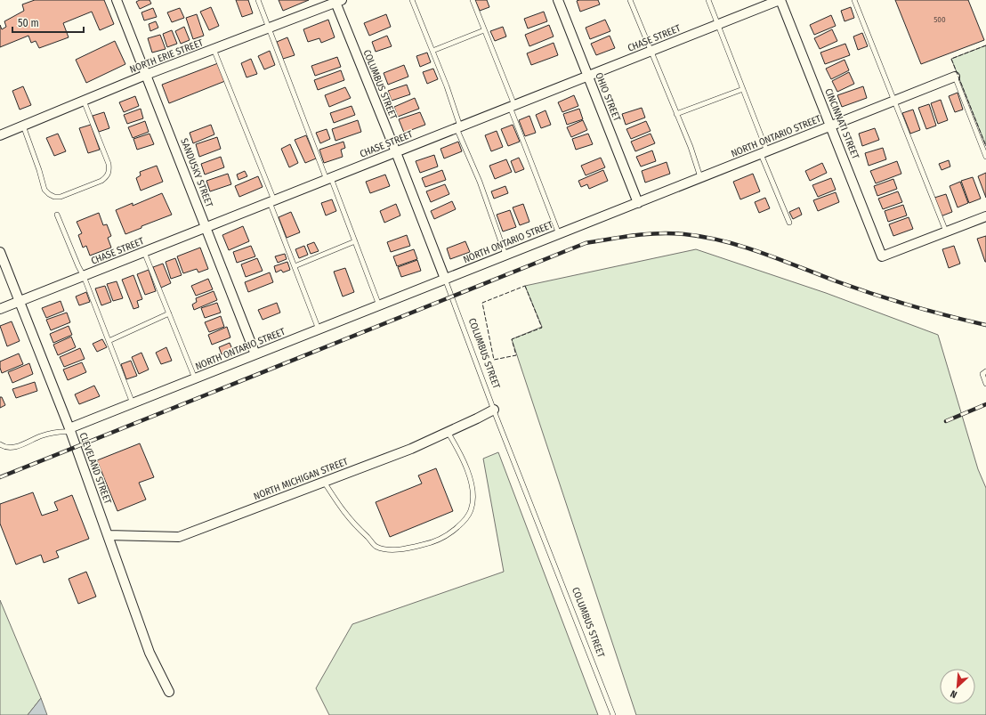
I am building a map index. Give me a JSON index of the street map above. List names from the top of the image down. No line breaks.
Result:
{"streets":{"street":["CHASE STREET","NORTH ERIE STREET","COLUMBUS STREET","OHIO STREET","CINCINNATI STREET","NORTH ONTARIO STREET","SANDUSKY STREET","CLEVELAND STREET","NORTH MICHIGAN STREET"]},"crossings":[["CHASE STREET","COLUMBUS STREET"],["CHASE STREET","OHIO STREET"],["CHASE STREET","CINCINNATI STREET"],["CHASE STREET","SANDUSKY STREET"],["CHASE STREET","CLEVELAND STREET"],["NORTH ERIE STREET","COLUMBUS STREET"],["NORTH ERIE STREET","SANDUSKY STREET"],["COLUMBUS STREET","NORTH ONTARIO STREET"],["COLUMBUS STREET","NORTH MICHIGAN STREET"],["OHIO STREET","NORTH ONTARIO STREET"],["CINCINNATI STREET","NORTH ONTARIO STREET"],["NORTH ONTARIO STREET","SANDUSKY STREET"],["NORTH ONTARIO STREET","CLEVELAND STREET"],["CLEVELAND STREET","NORTH MICHIGAN STREET"]],"house_numbers":["500"],"scale_bar":"50 m","north":"bottom left"}
